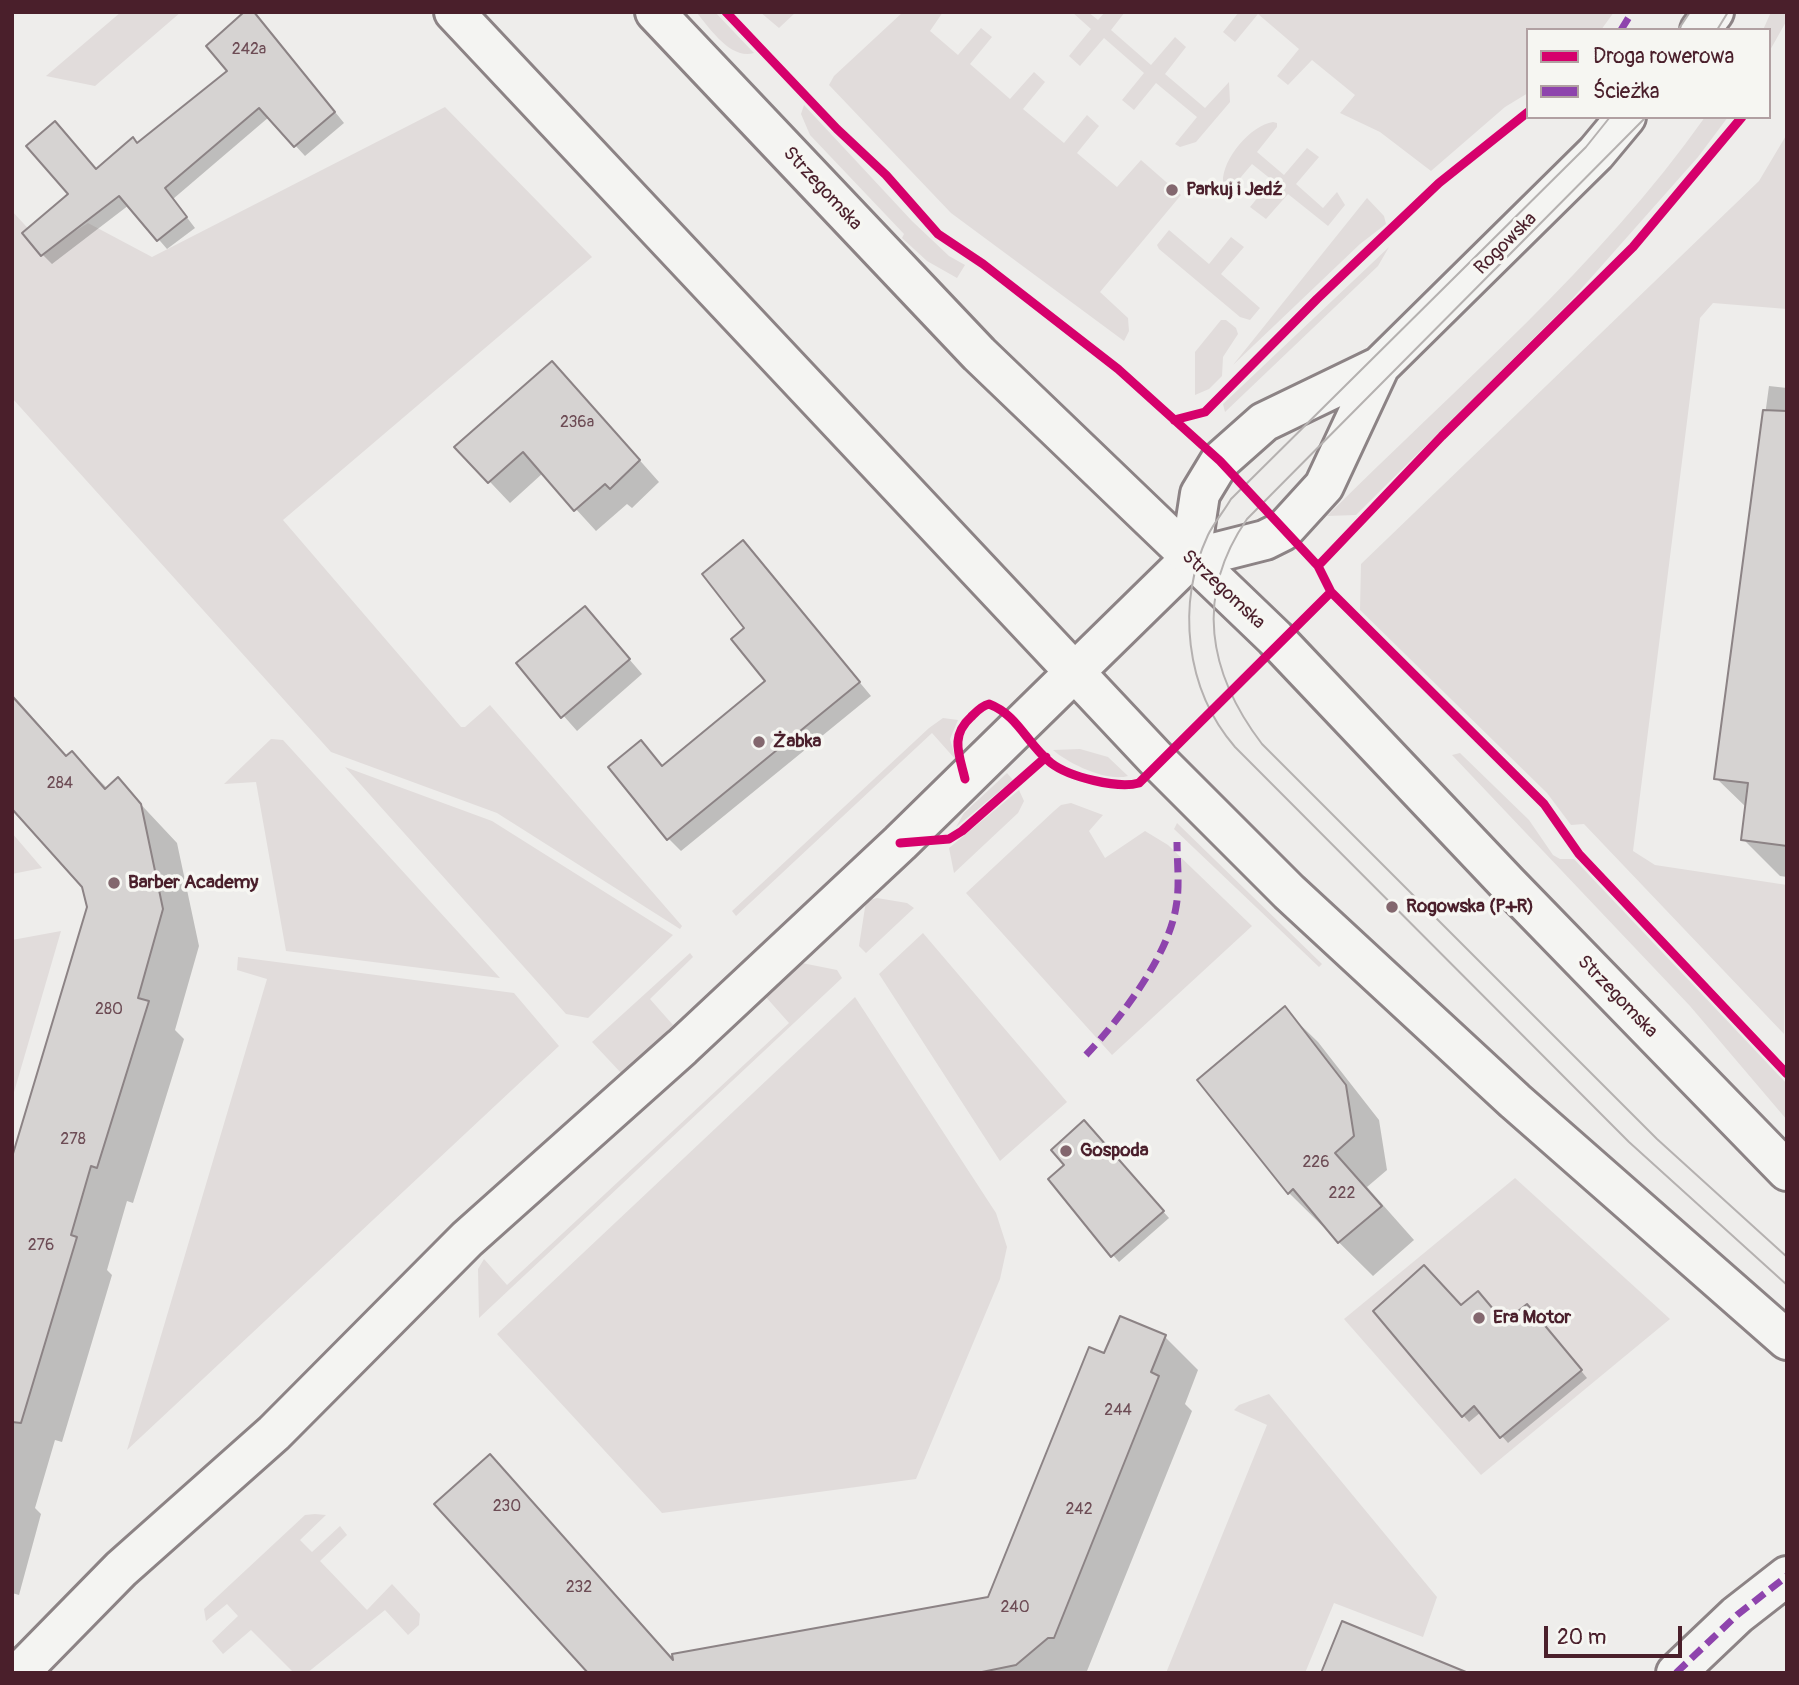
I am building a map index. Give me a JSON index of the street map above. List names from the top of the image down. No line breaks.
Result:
{"streets":{"main road":["Strzegomska","Rogowska"]},"crossings":[["Strzegomska","Rogowska"]],"places":["Parkuj i Jedź","Żabka","Barber Academy","Rogowska (P+R)","Gospoda","Era Motor"],"house_numbers":["242a","236a","284","280","278","226","222","276","244","230","242","232","240"],"legend":["Droga rowerowa","Ścieżka"],"scale_bar":"20 m"}
